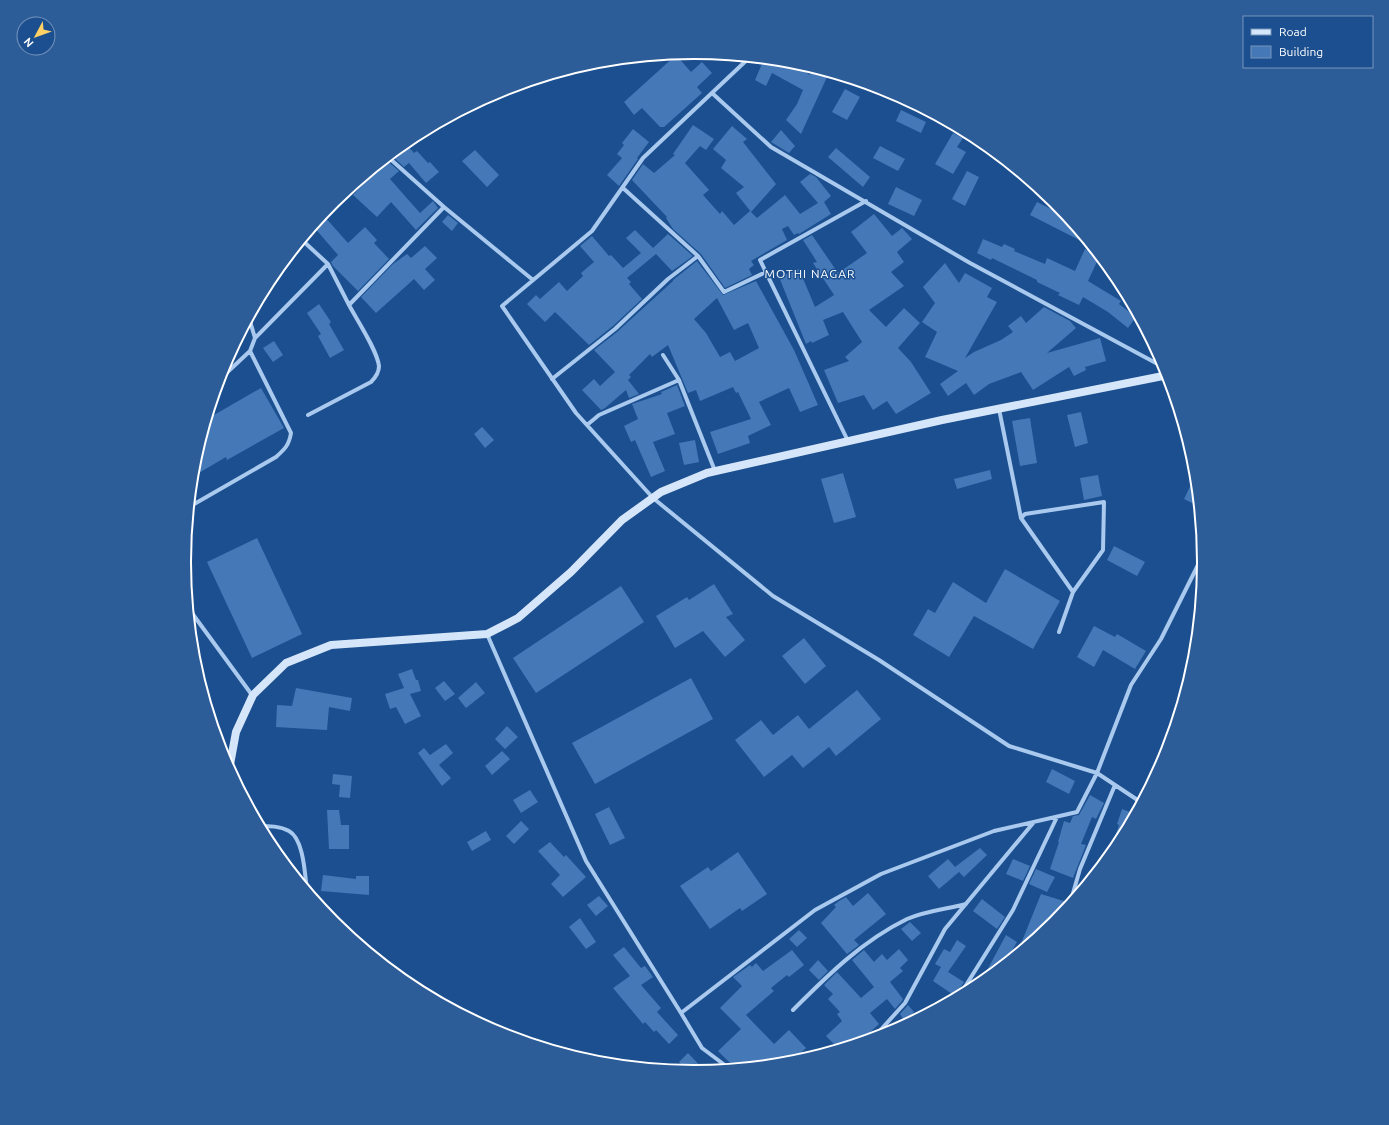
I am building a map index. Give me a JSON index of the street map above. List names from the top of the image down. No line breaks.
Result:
{"districts":["MOTHI NAGAR"],"legend":["Road","Building"],"north":"bottom left"}
